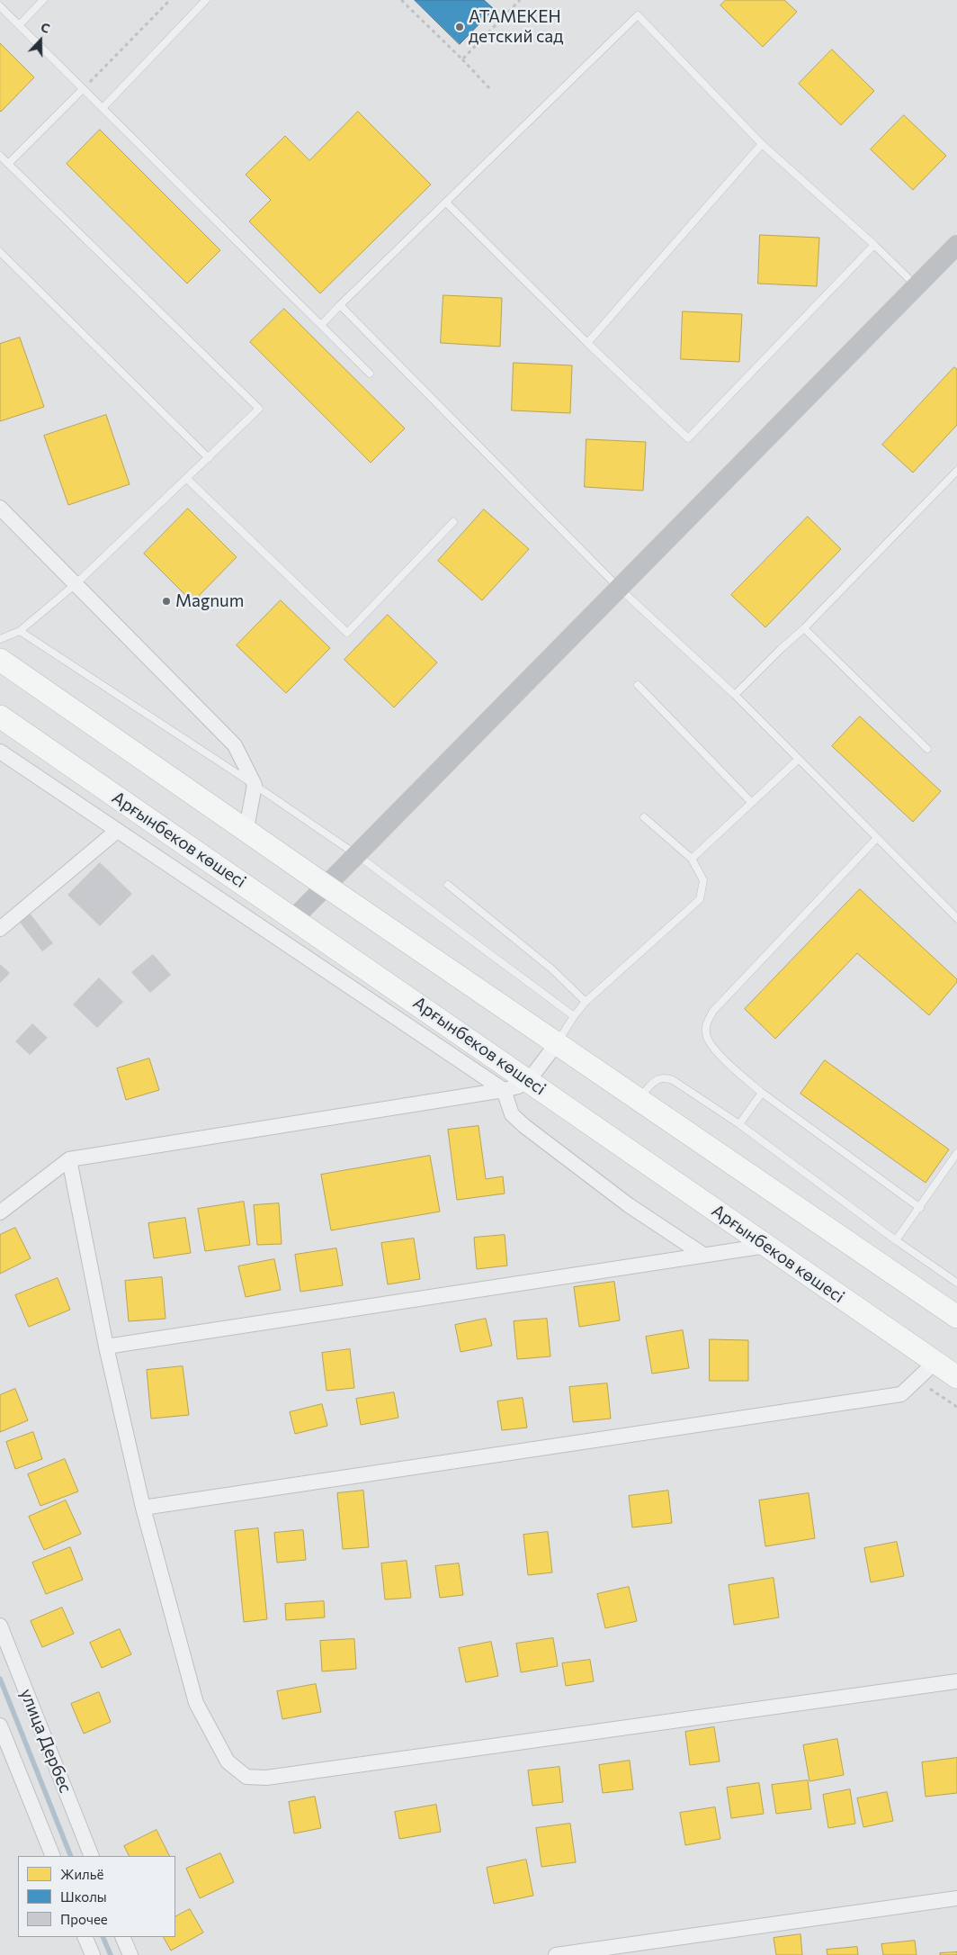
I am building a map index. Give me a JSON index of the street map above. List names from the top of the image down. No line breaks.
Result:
{"streets":{"main road":["Арғынбеков көшесі"],"street":["улица Дербес"]},"places":["АТАМЕКЕН детский сад","Magnum"],"legend":["Жильё","Школы","Прочее"],"north":"top"}
